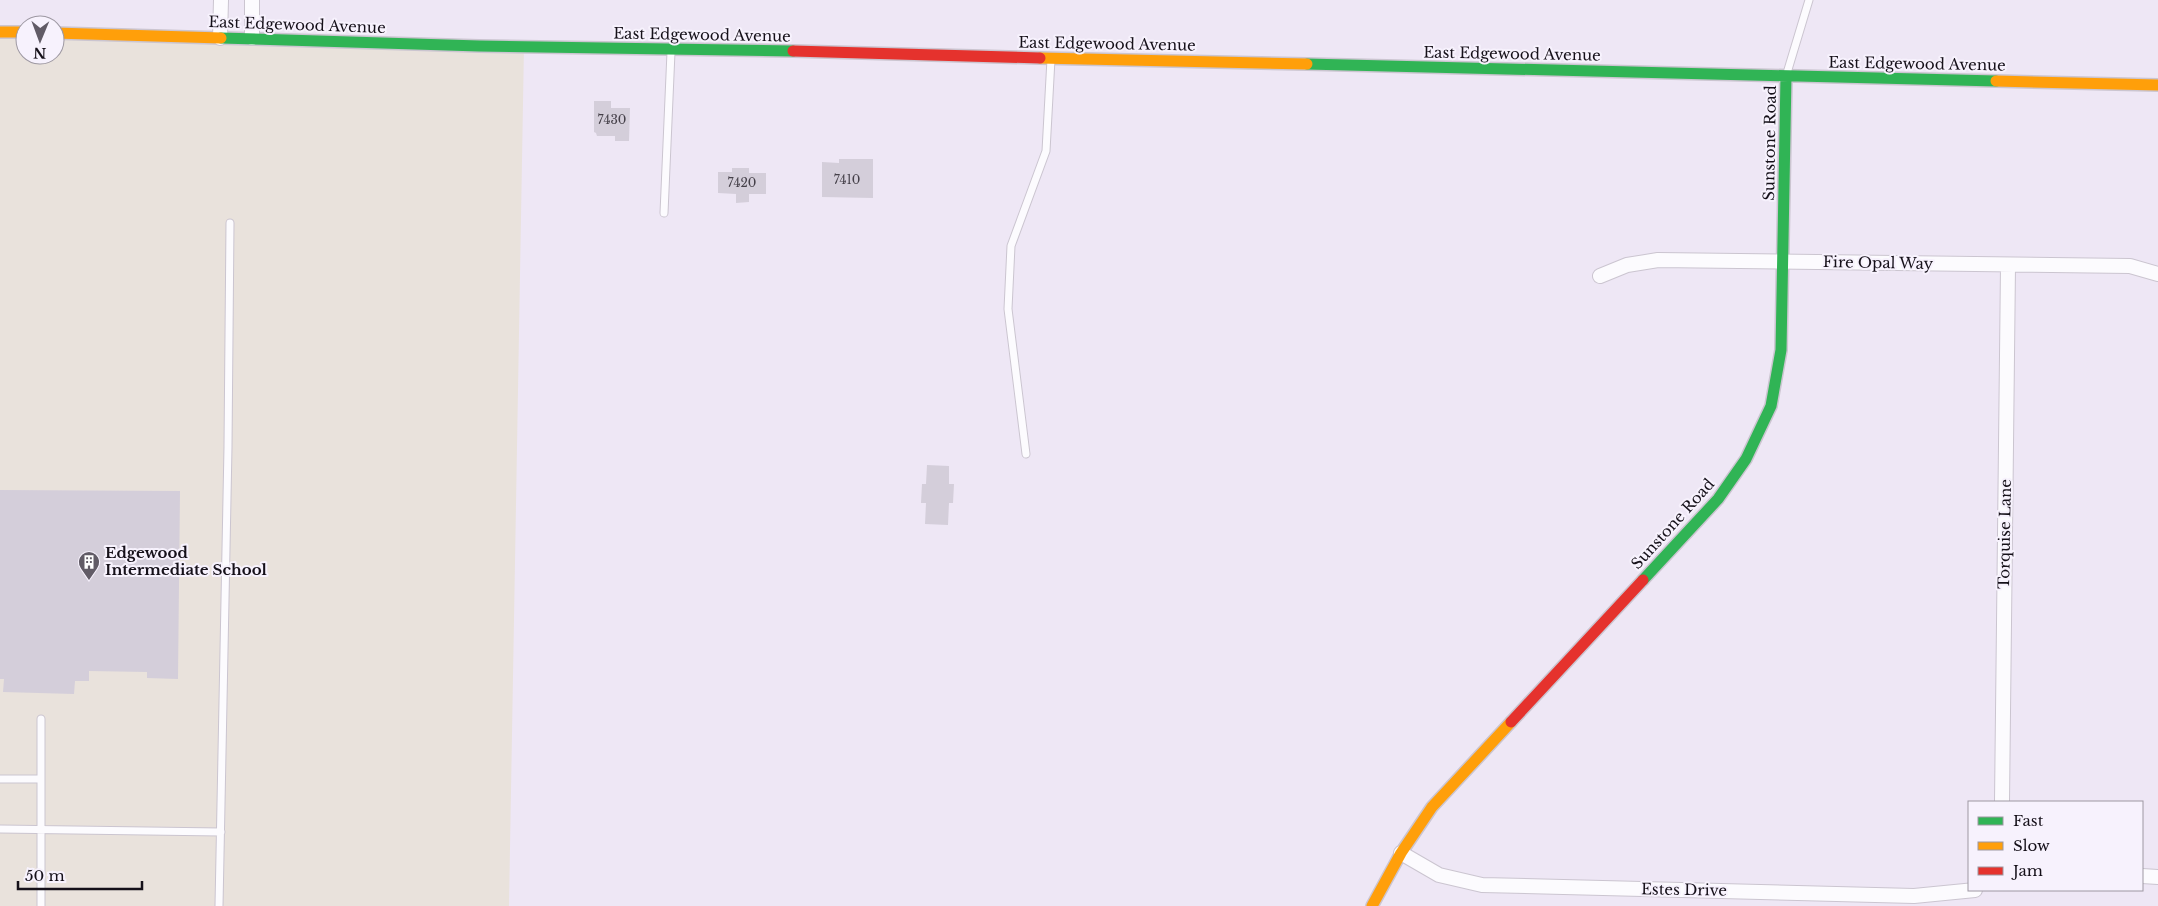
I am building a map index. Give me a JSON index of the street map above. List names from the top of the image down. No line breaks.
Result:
{"streets":{"main road":["East Edgewood Avenue","Sunstone Road"],"street":["Fire Opal Way","Torquise Lane","Estes Drive"]},"crossings":[["East Edgewood Avenue","Sunstone Road"],["Sunstone Road","Fire Opal Way"],["Sunstone Road","Estes Drive"],["Fire Opal Way","Torquise Lane"]],"places":{"building":["Edgewood Intermediate School"]},"house_numbers":["7430","7410","7420"],"legend":["Fast","Slow","Jam"],"scale_bar":"50 m","north":"bottom"}
